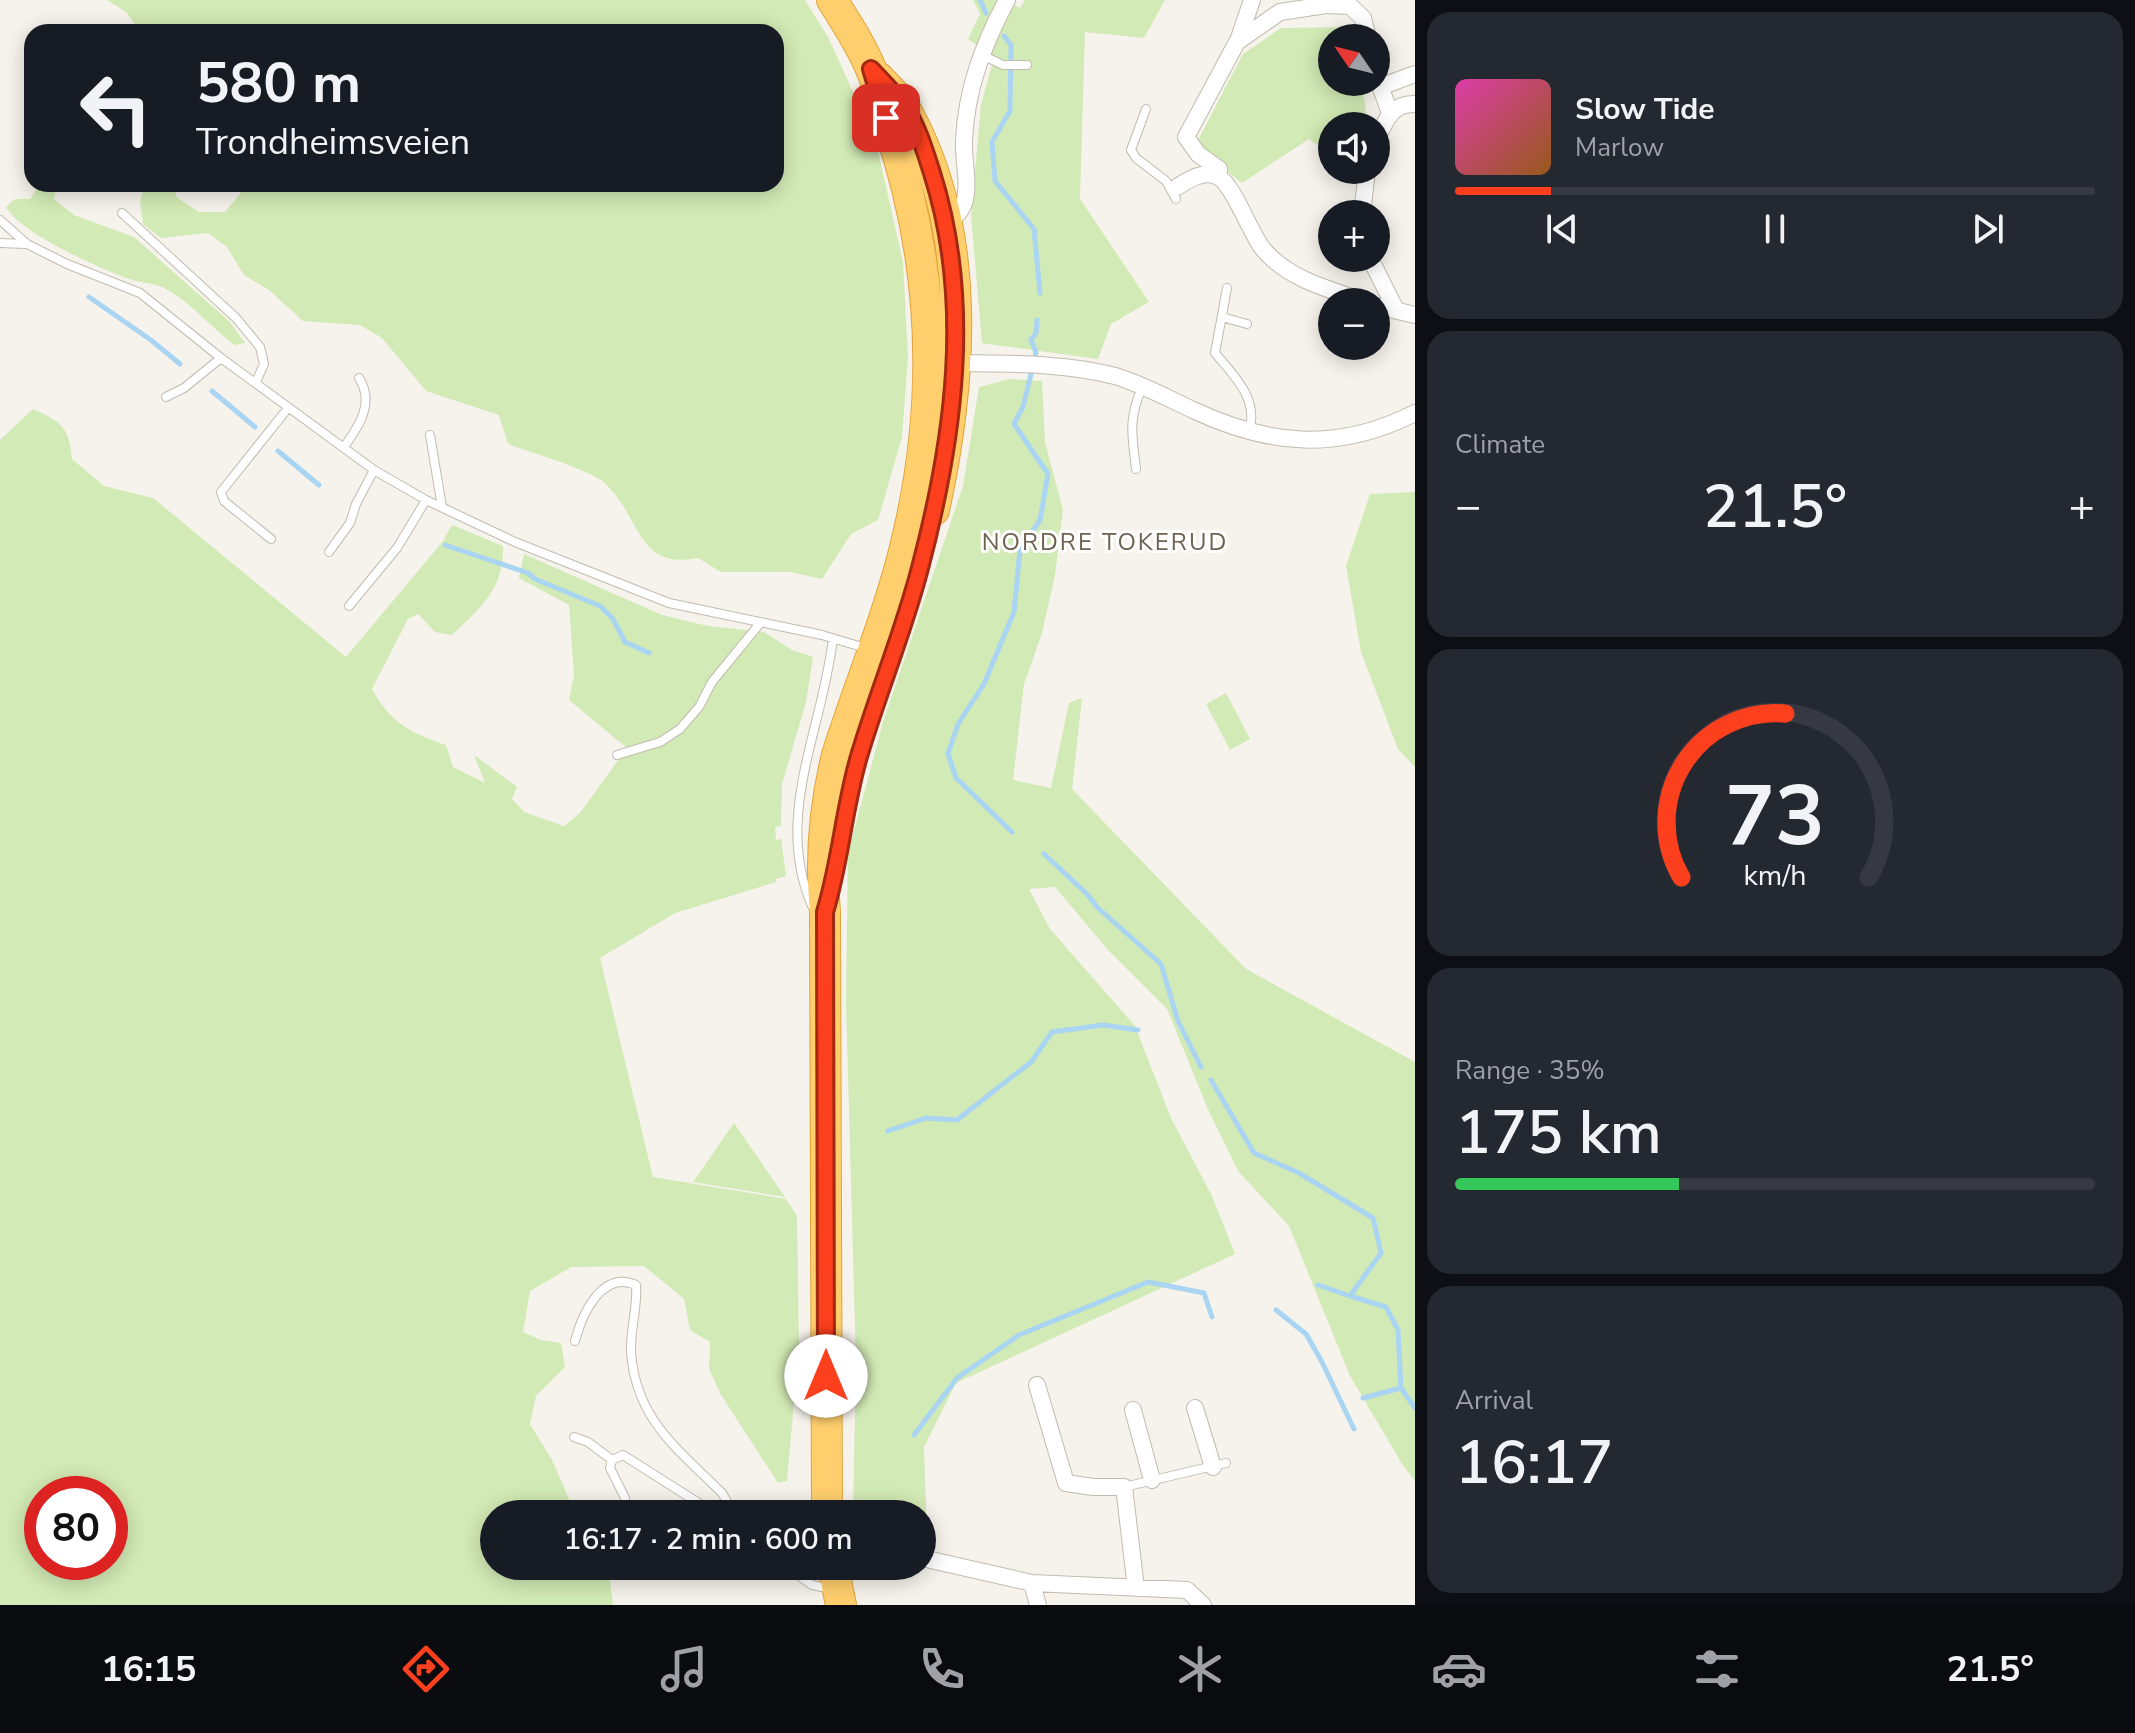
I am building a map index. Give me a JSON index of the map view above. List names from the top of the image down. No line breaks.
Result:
{"districts":["NORDRE TOKERUD"],"north":"top left","page":{"map_buttons":["+","−"],"turn":["580 m","Trondheimsveien"],"song":["Slow Tide","Marlow"],"tile":["Climate",["Range · 35%","175 km"],["Arrival","16:17"]],"heat":["−","21.5°","+"],"limit":"80","trip":"16:17 · 2 min · 600 m","tabs":["16:15","21.5°"],"gauge":["73","km/h"]}}
